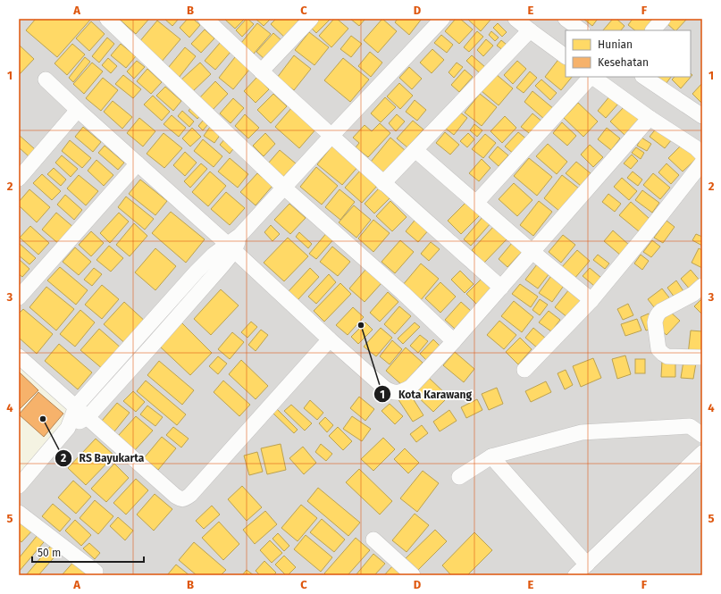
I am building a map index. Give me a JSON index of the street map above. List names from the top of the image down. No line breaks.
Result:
{"places":["Kota Karawang","RS Bayukarta"],"legend":["Hunian","Kesehatan"],"scale_bar":"50 m","grid":{"columns":["A","B","C","D","E","F"],"rows":["1","2","3","4","5"]}}
